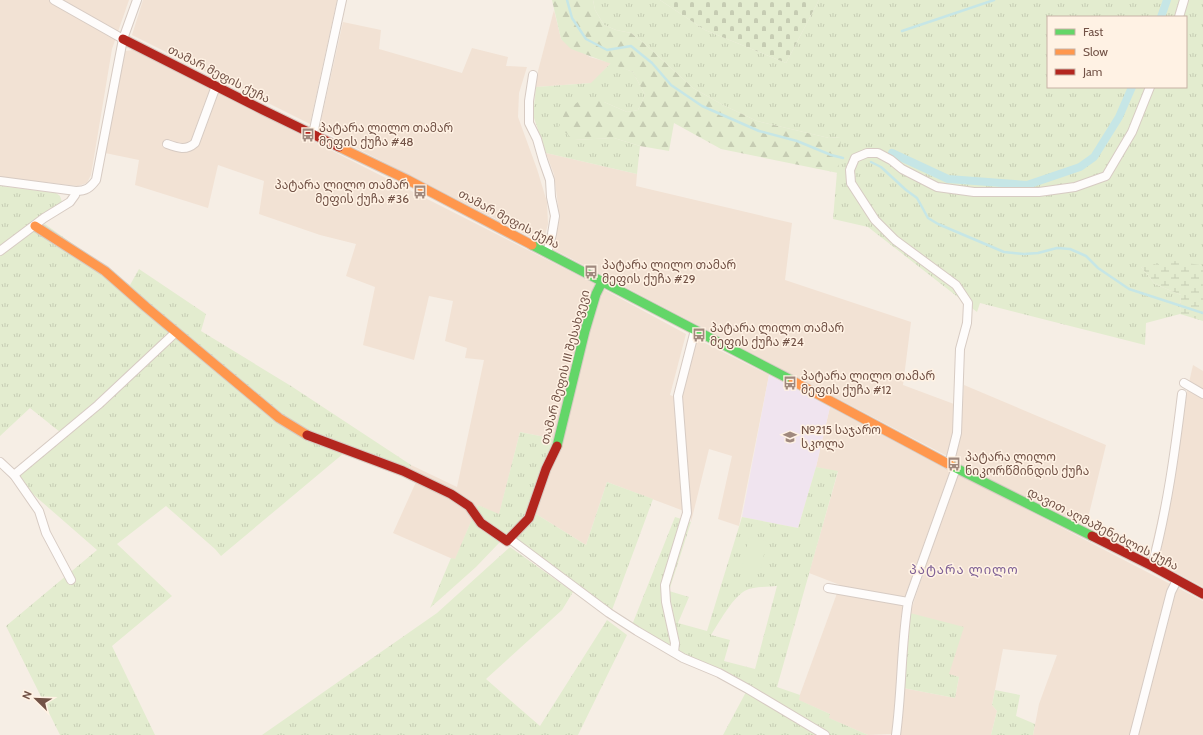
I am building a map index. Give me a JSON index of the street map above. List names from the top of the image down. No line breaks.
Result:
{"streets":{"street":["თამარ მეფის ქუჩა","თამარ მეფის III შესახვევი","დავით აღმაშენებლის ქუჩა"]},"crossings":[["თამარ მეფის ქუჩა","თამარ მეფის III შესახვევი"],["თამარ მეფის ქუჩა","დავით აღმაშენებლის ქუჩა"]],"districts":["პატარა ლილო"],"places":{"bus stop":["პატარა ლილო თამარ მეფის ქუჩა #48","პატარა ლილო თამარ მეფის ქუჩა #36","პატარა ლილო თამარ მეფის ქუჩა #29","პატარა ლილო თამარ მეფის ქუჩა #24","პატარა ლილო თამარ მეფის ქუჩა #12","პატარა ლილო ნიკორწმინდის ქუჩა"],"school or university":["№215 საჯარო სკოლა"]},"legend":["Fast","Slow","Jam"],"north":"top left"}
